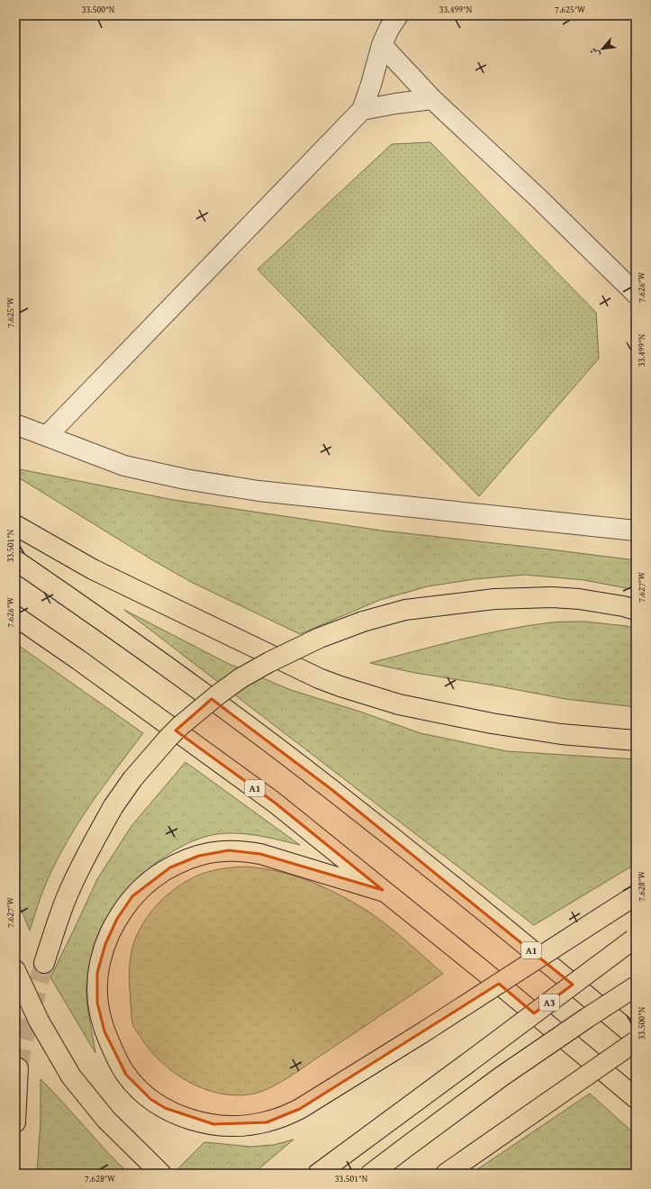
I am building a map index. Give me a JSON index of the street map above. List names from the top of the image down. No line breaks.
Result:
{"streets":{"highway":["A1","A3"]},"north":"bottom left","coordinates":["33.500°N","33.499°N","7.625°W","7.626°W","33.501°N","7.627°W","7.628°W"]}
